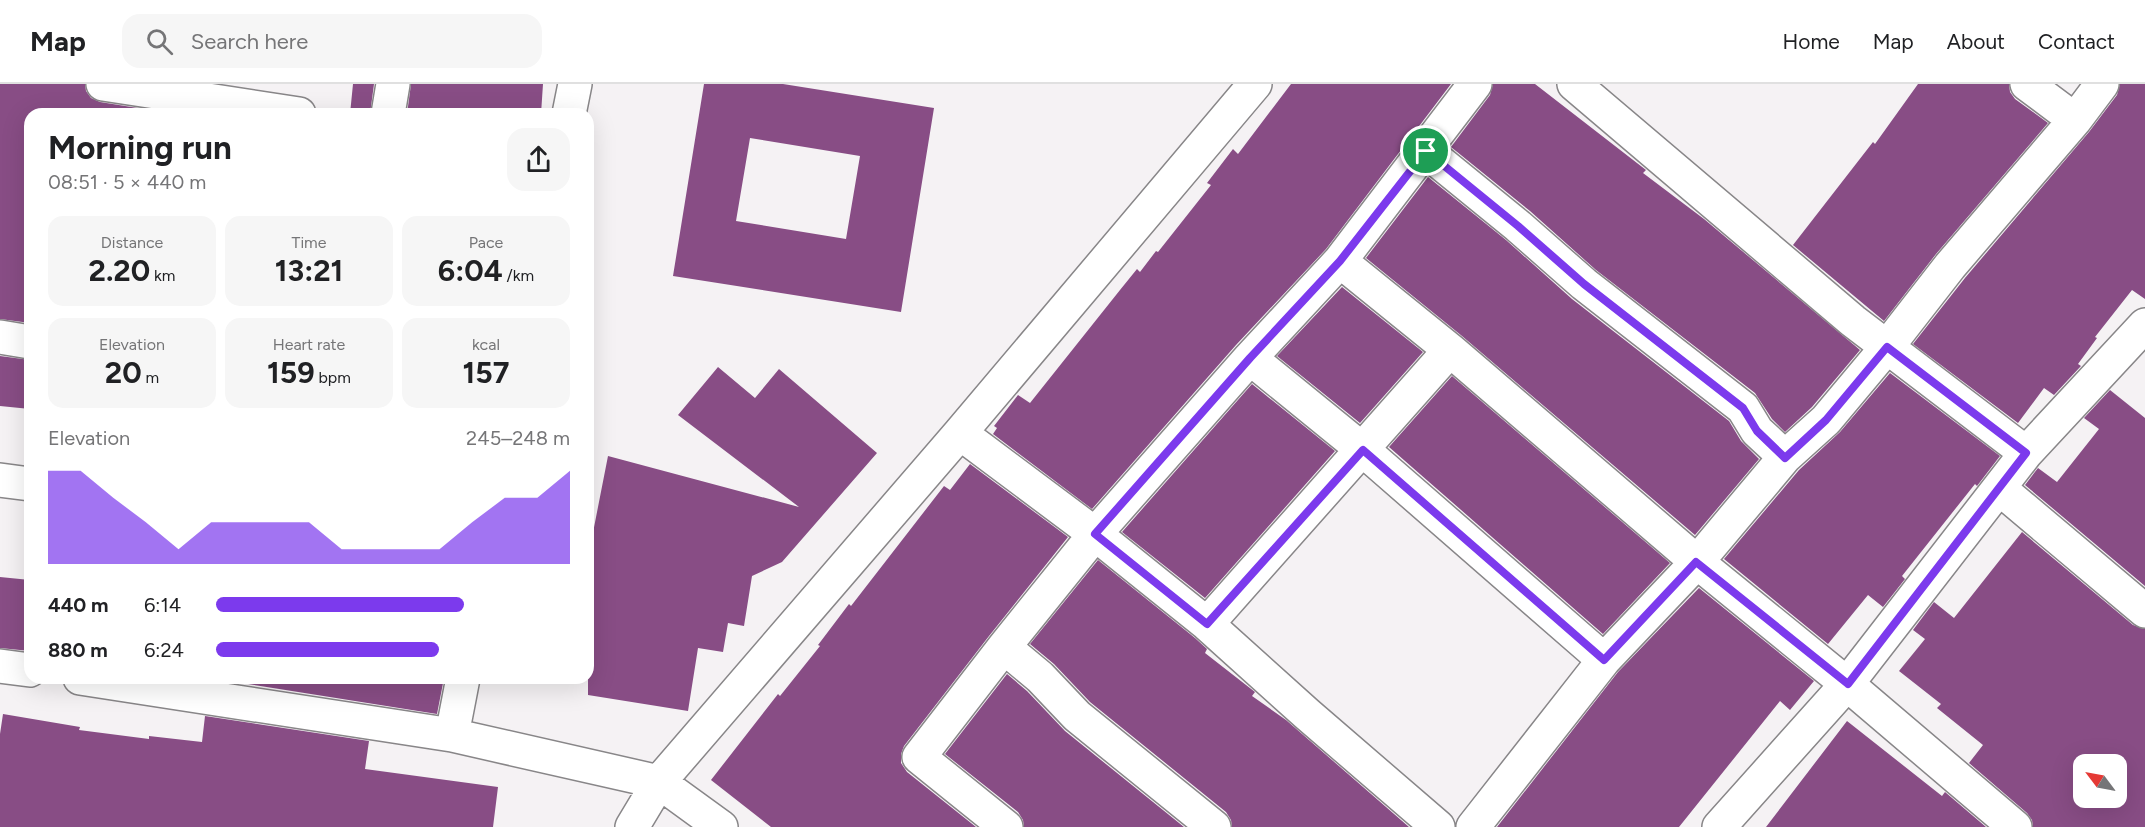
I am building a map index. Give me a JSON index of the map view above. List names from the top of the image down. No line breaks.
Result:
{"north":"top left","page":{"header":"Map","search":"Search here","nav":["Home","Map","About","Contact"],"heading":["Morning run","08:51 · 5 × 440 m"],"stats":[["Distance","2.20 km"],["Time","13:21"],["Pace","6:04 /km"],["Elevation","20 m"],["Heart rate","159 bpm"],["kcal","157"]],"chart":["Elevation","245–248 m"],"list":[{"name":"440 m","note":"6:14"},{"name":"880 m","note":"6:24"}]}}
